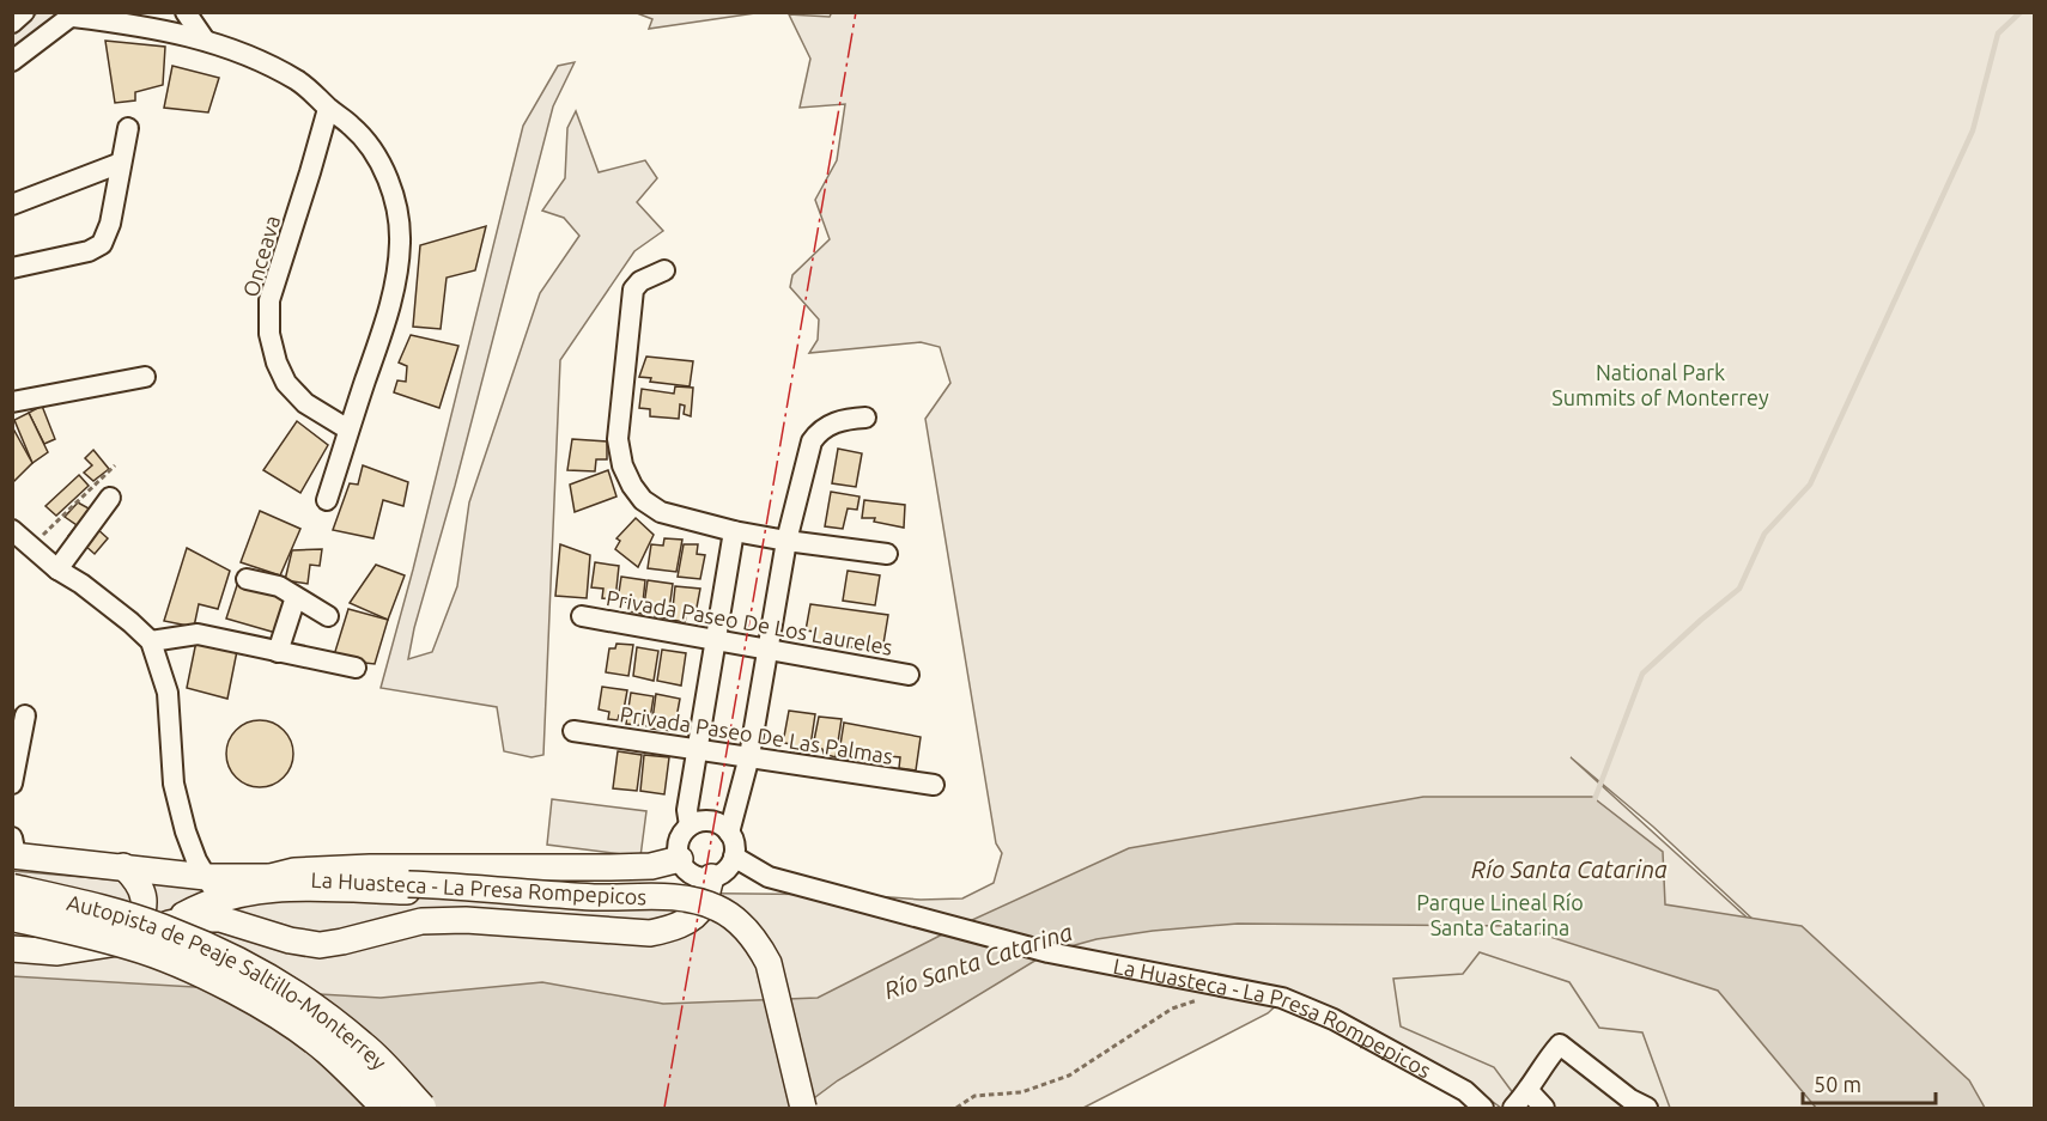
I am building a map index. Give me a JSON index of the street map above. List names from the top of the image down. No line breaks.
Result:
{"streets":{"highway":["Autopista de Peaje Saltillo-Monterrey"],"main road":["La Huasteca - La Presa Rompepicos"],"street":["Onceava","Privada Paseo De Los Laureles","Privada Paseo De Las Palmas"]},"water":["Río Santa Catarina"],"parks":["National Park Summits of Monterrey","Parque Lineal Río Santa Catarina"],"scale_bar":"50 m"}
